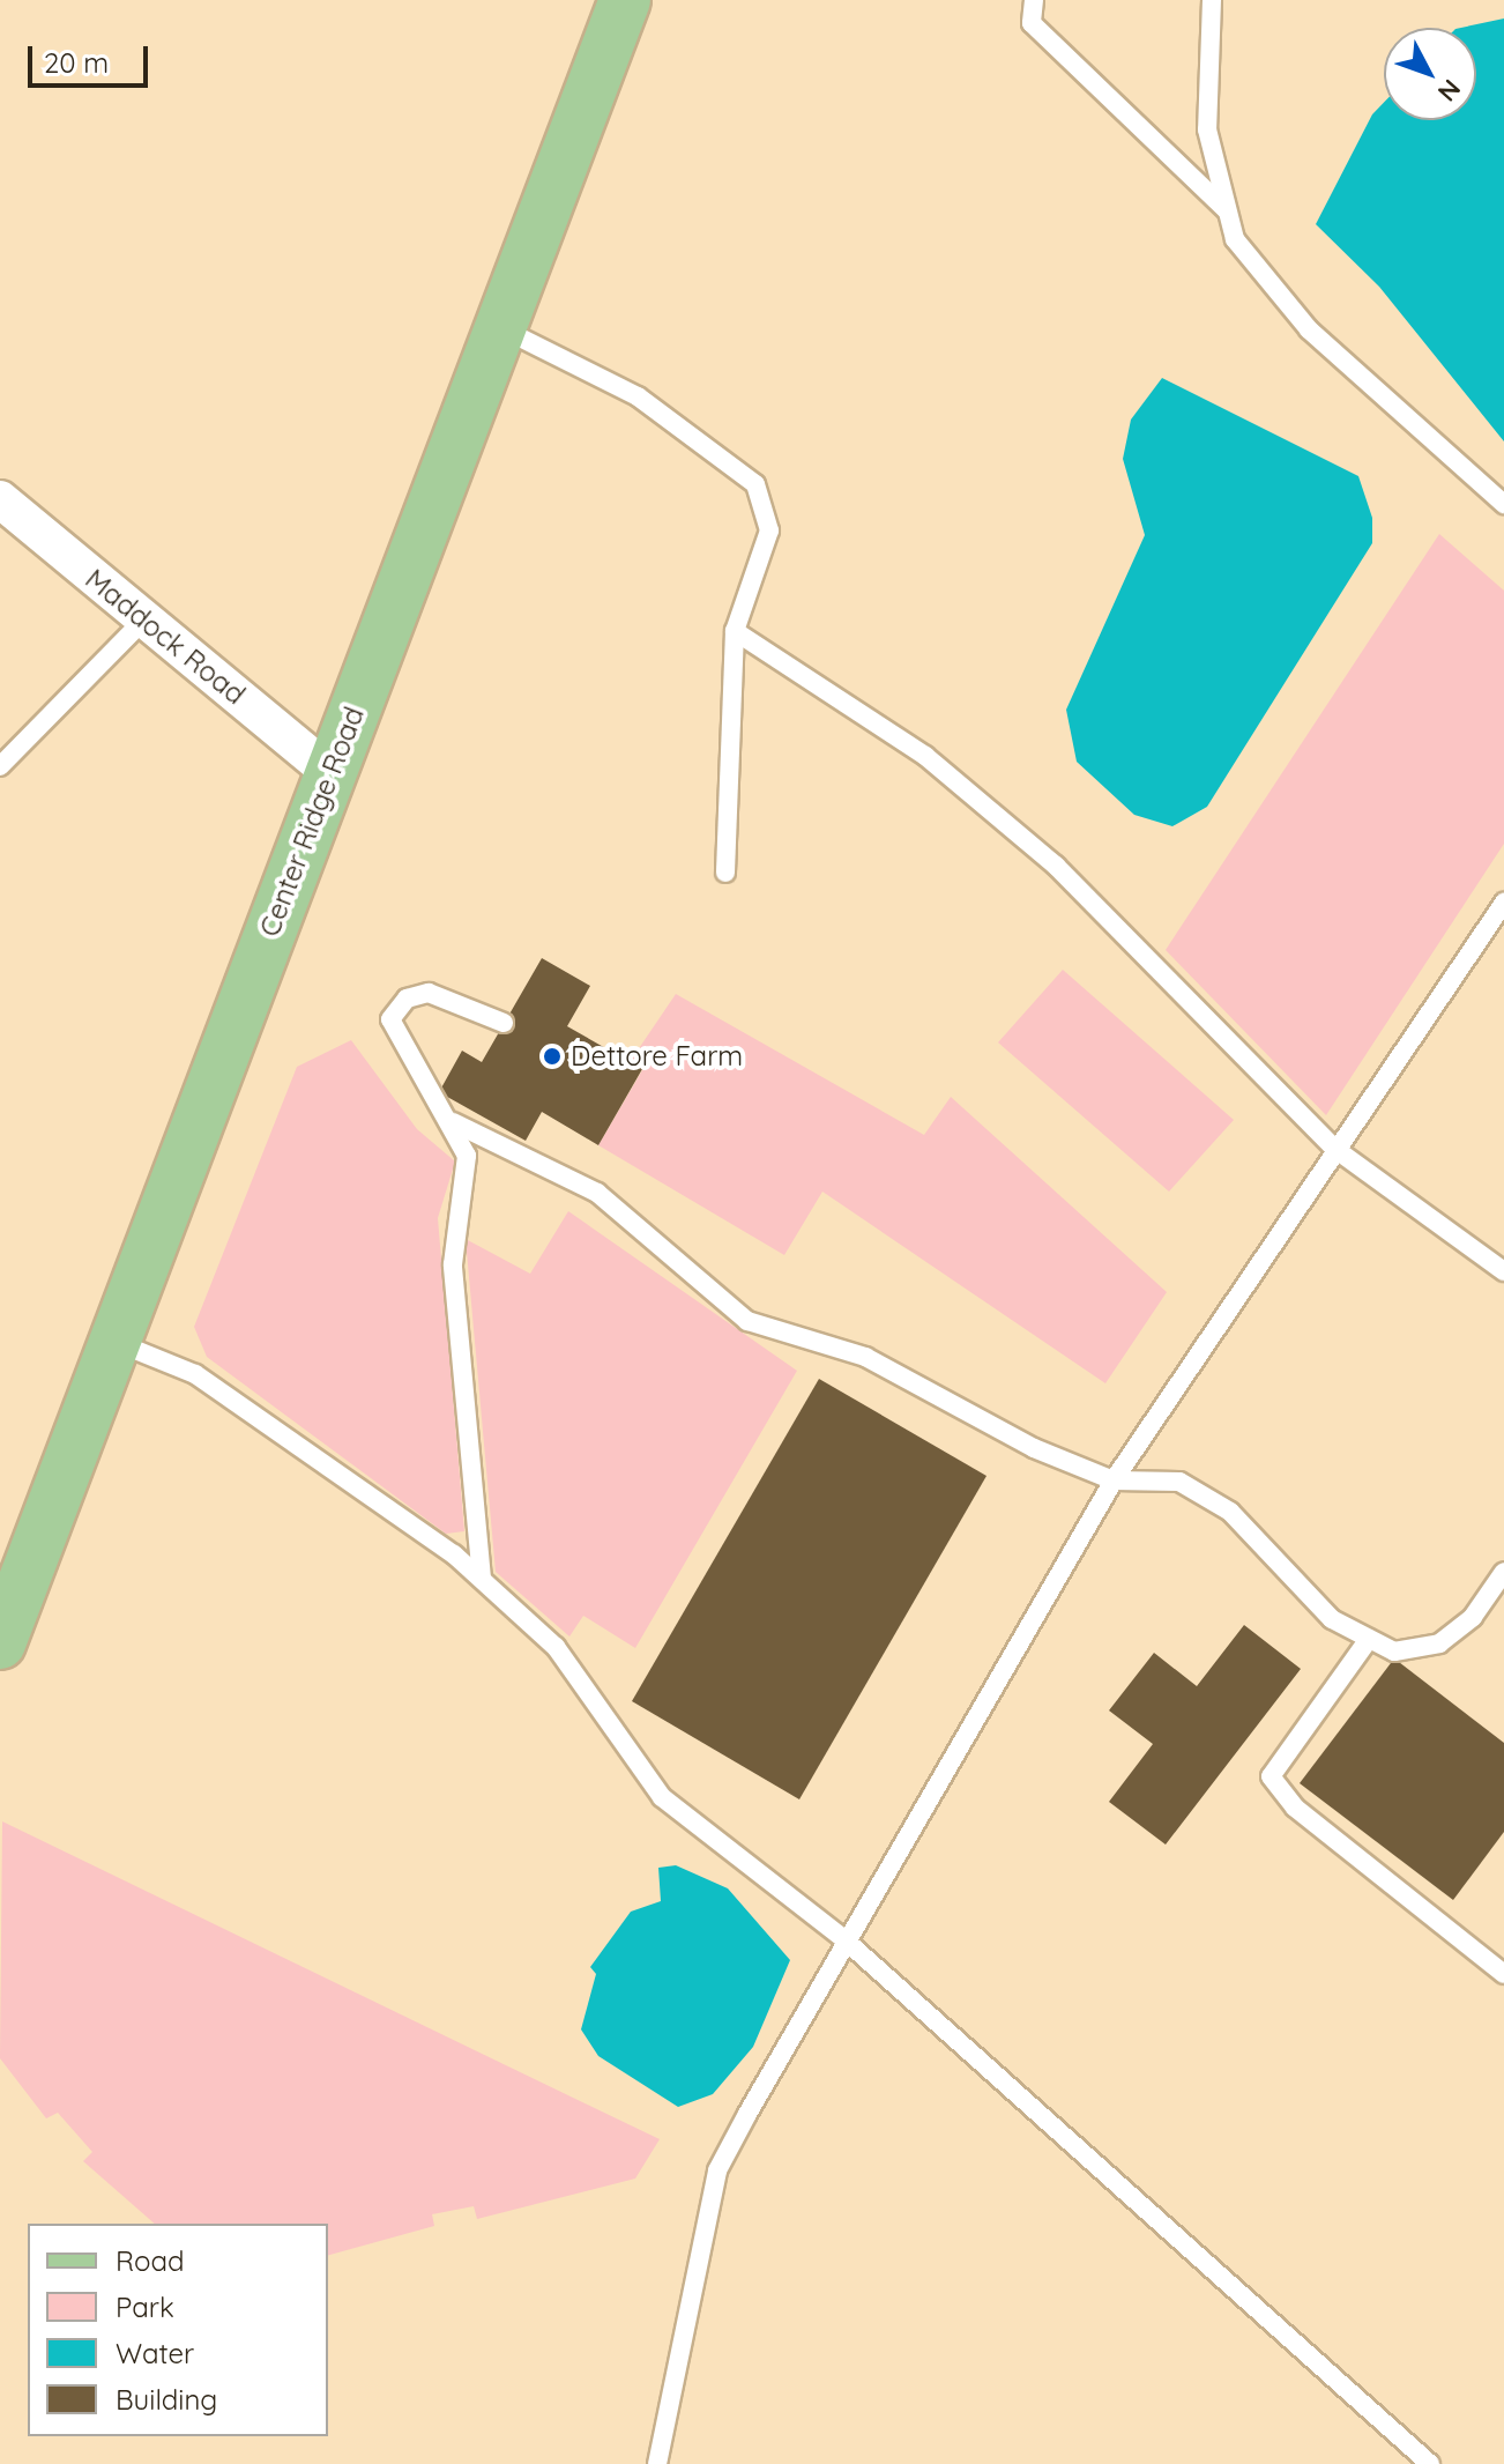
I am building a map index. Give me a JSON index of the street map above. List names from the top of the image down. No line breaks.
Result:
{"streets":{"main road":["Center Ridge Road"],"street":["Maddock Road"]},"crossings":[["Maddock Road","Center Ridge Road"]],"places":["Dettore Farm"],"legend":["Road","Park","Water","Building"],"scale_bar":"20 m","north":"bottom right"}
